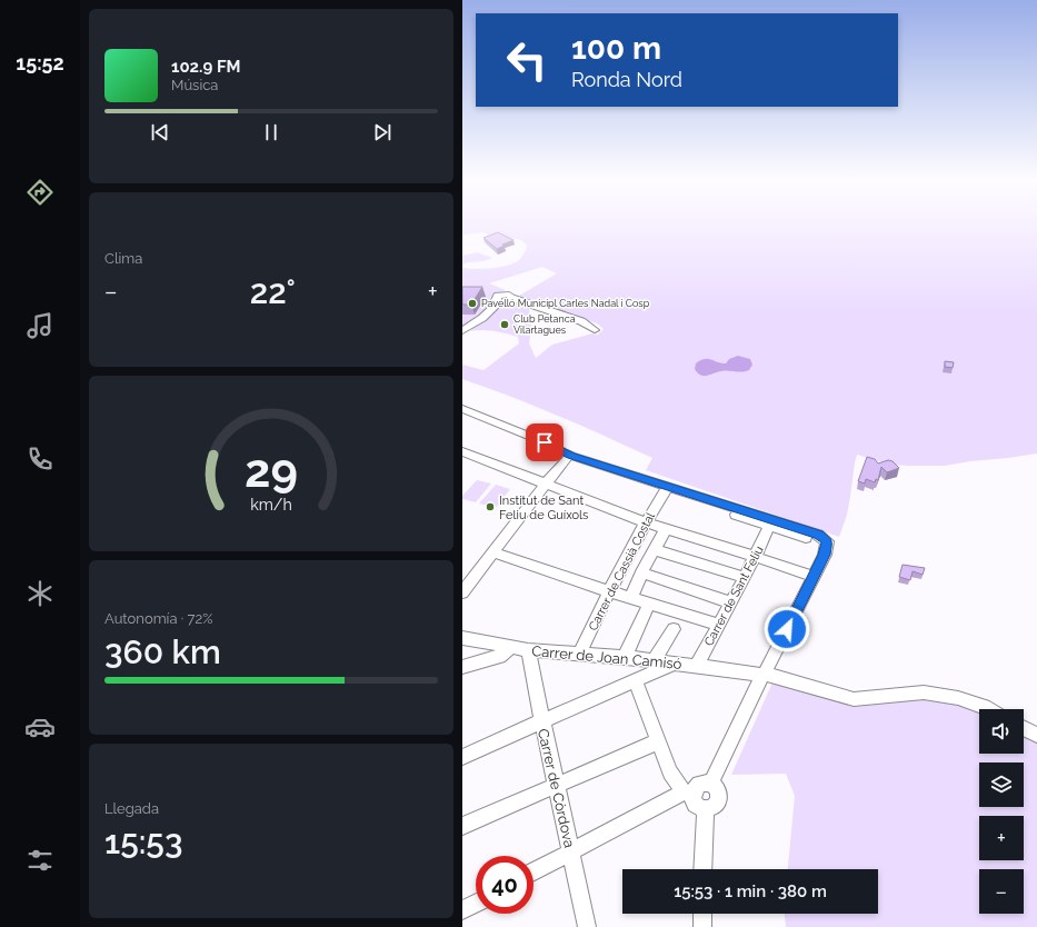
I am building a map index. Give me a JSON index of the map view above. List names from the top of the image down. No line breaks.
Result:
{"streets":{"street":["Carrer de Cassià Costal","Carrer de Sant Feliu","Carrer de Joan Camisó","Carrer de Còrdova"]},"crossings":[["Carrer de Cassià Costal","Carrer de Joan Camisó"],["Carrer de Sant Feliu","Carrer de Joan Camisó"],["Carrer de Joan Camisó","Carrer de Còrdova"]],"places":["Pavelló Municipl Carles Nadal i Cosp","Club Petanca Vilartagues","Institut de Sant Feliu de Guíxols"],"page":{"tabs":"15:52","turn":["100 m","Ronda Nord"],"song":["102.9 FM","Música"],"tile":["Clima",["Autonomía · 72%","360 km"],["Llegada","15:53"]],"heat":["−","22°","+"],"map_buttons":["+","−"],"limit":"40","trip":"15:53 · 1 min · 380 m","gauge":["29","km/h"]}}
